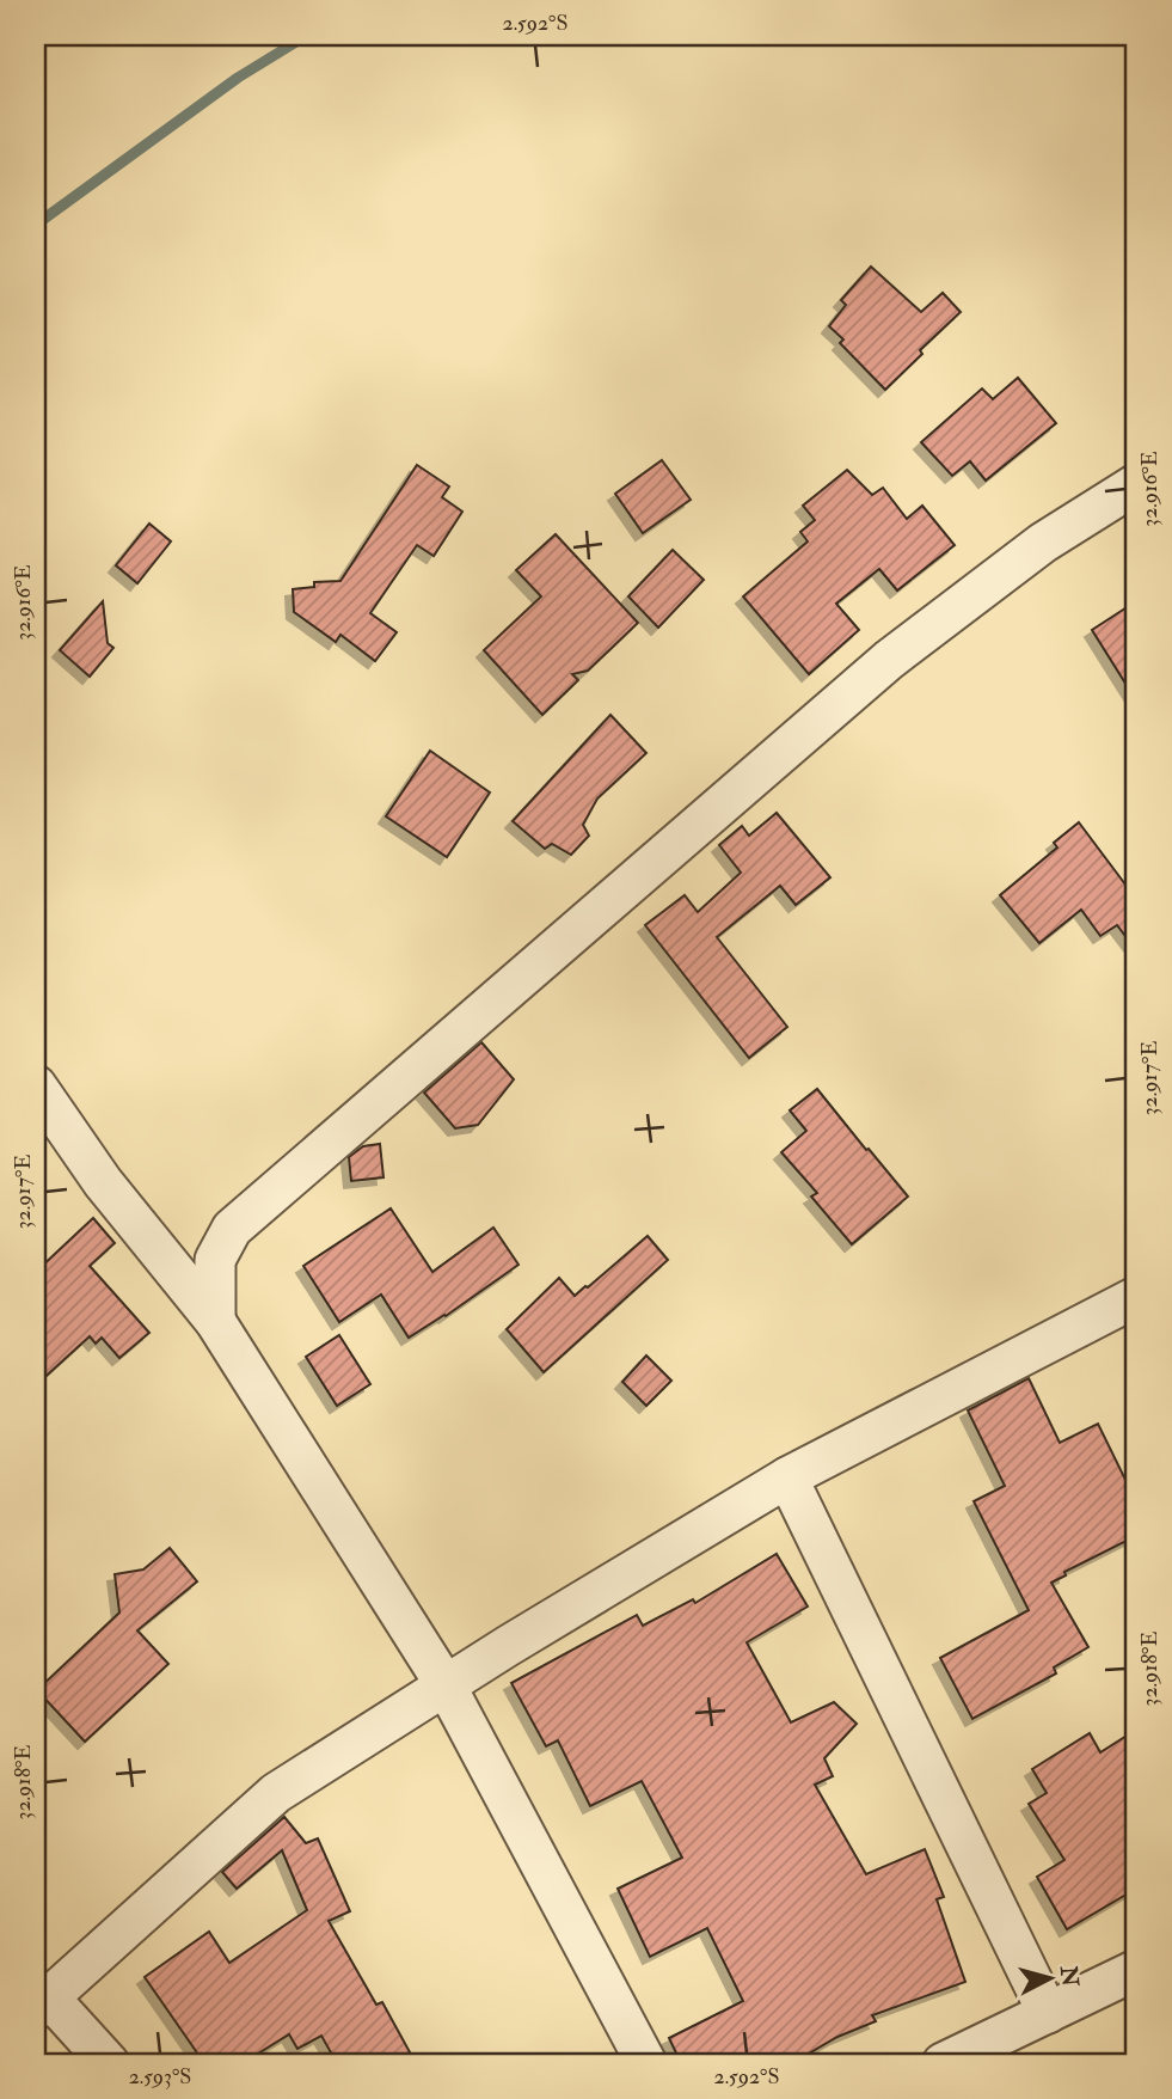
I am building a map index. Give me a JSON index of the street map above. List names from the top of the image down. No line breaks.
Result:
{"north":"right","coordinates":["2.592°S","32.916°E","32.917°E","32.918°E","2.593°S"]}
